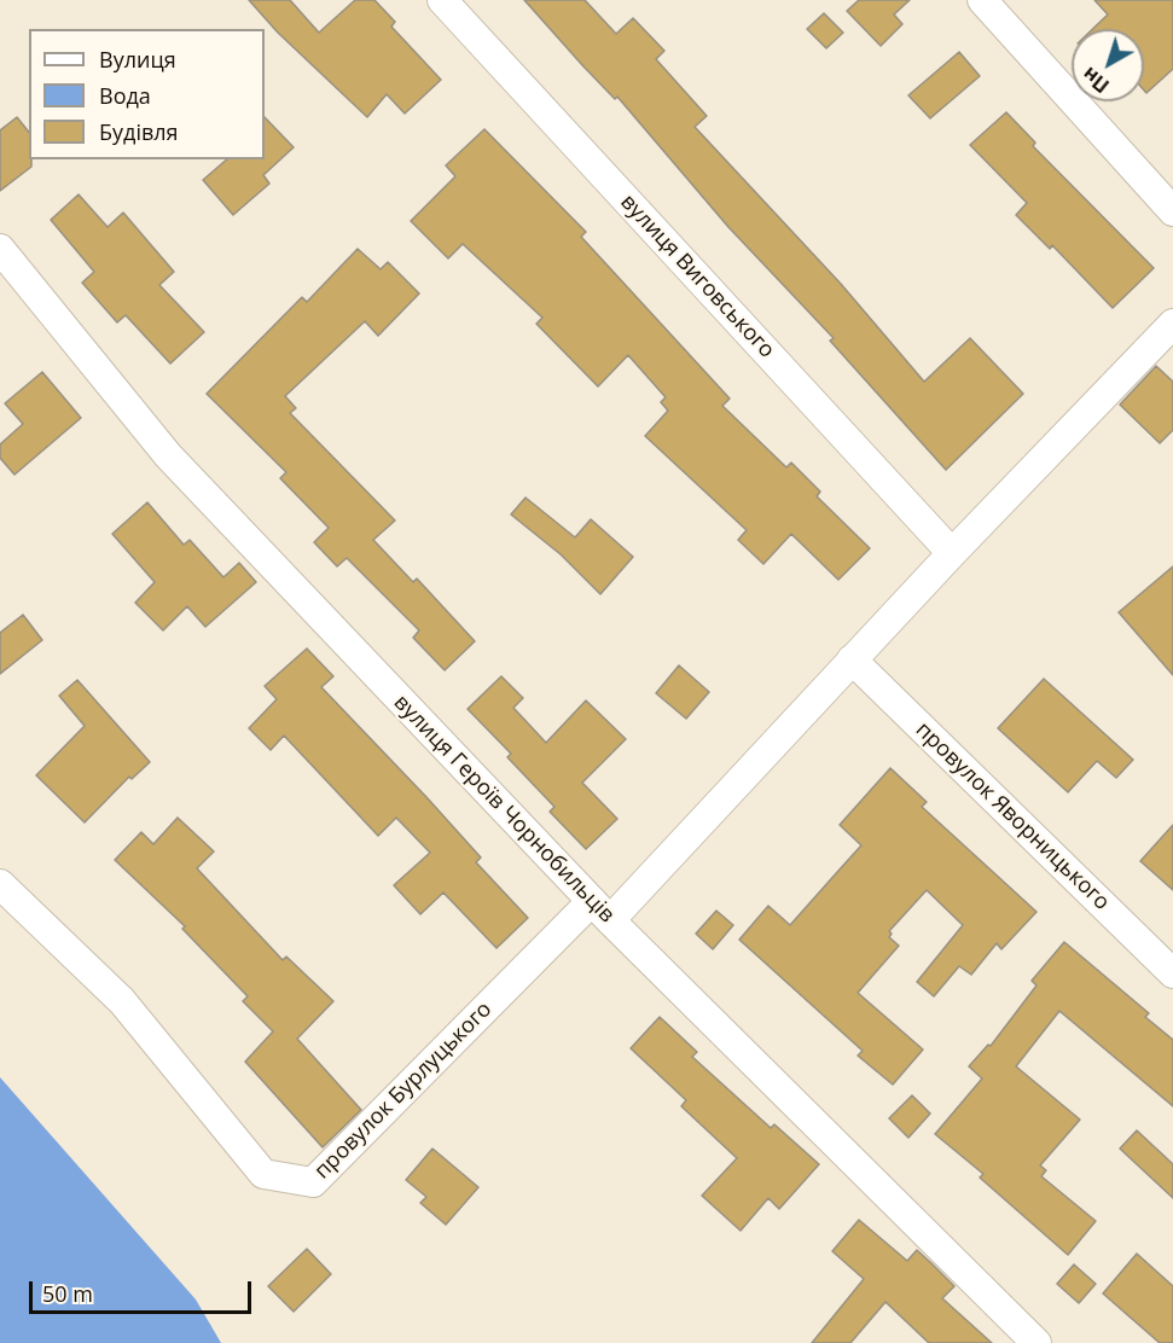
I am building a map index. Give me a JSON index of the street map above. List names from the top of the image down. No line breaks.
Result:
{"streets":{"street":["вулиця Виговського","вулиця Героїв Чорнобильців","провулок Яворницького","провулок Бурлуцького"]},"crossings":[["вулиця Героїв Чорнобильців","провулок Бурлуцького"]],"legend":["Вулиця","Вода","Будівля"],"scale_bar":"50 m","north":"bottom left"}
